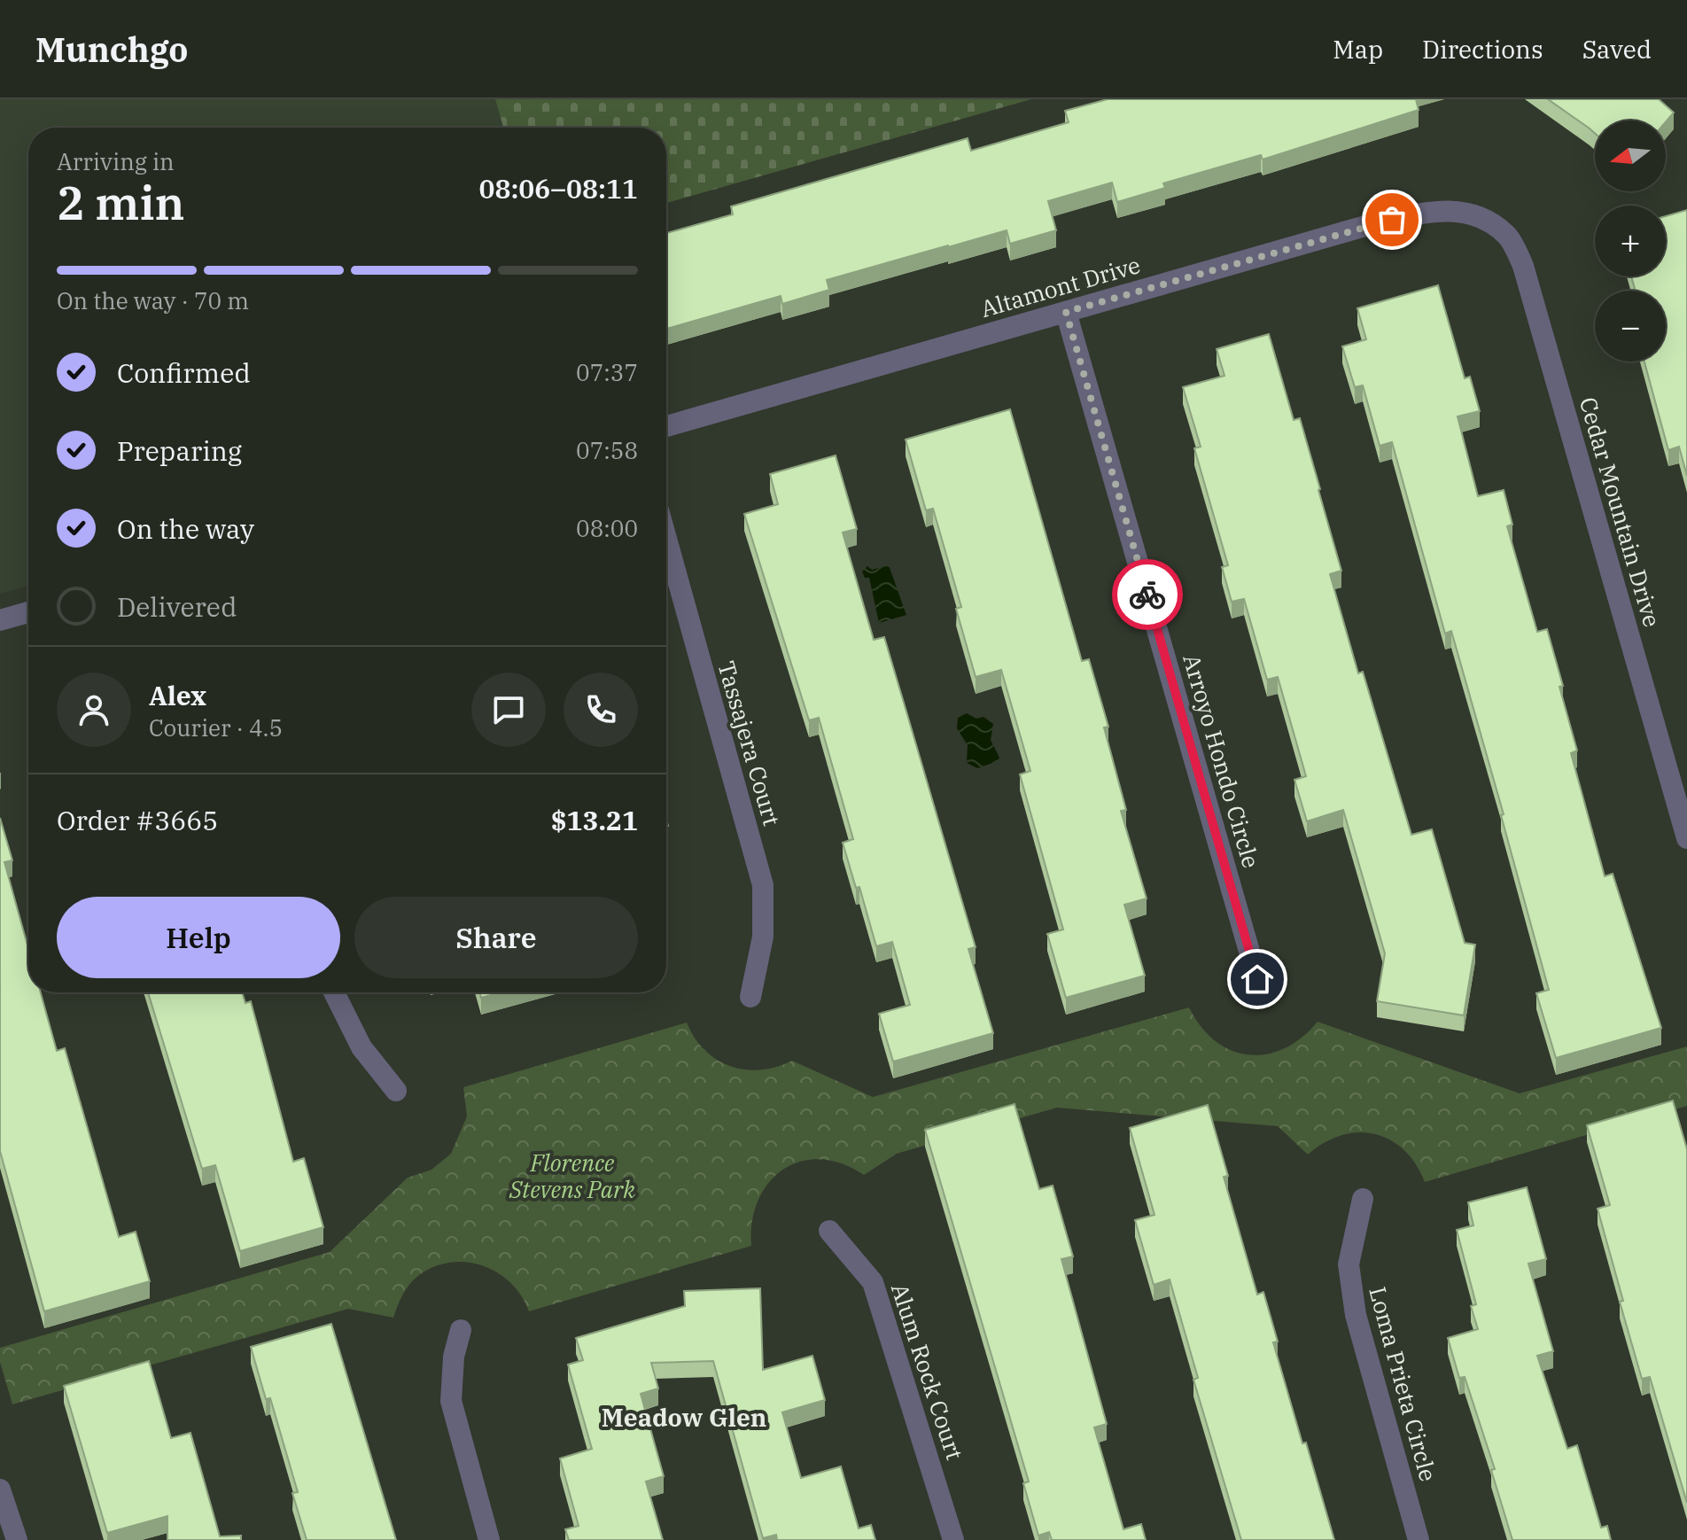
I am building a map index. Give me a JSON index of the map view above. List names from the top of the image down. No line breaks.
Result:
{"streets":{"street":["Altamont Drive","Cedar Mountain Drive","Tassajera Court","Arroyo Hondo Circle","Alum Rock Court","Loma Prieta Circle"]},"crossings":[["Altamont Drive","Cedar Mountain Drive"],["Altamont Drive","Arroyo Hondo Circle"]],"districts":["Meadow Glen"],"parks":["Florence Stevens Park"],"north":"left","page":{"header":"Munchgo","nav":["Map","Directions","Saved"],"map_buttons":["+","−"],"heading":["2 min","Arriving in","08:06–08:11"],"panel":["Alex","Courier · 4.5","Order #3665","$13.21"],"bar":"On the way · 70 m","list":[["Confirmed","07:37"],["Preparing","07:58"],["On the way","08:00"],"Delivered"],"buttons":["Help","Share"]}}
